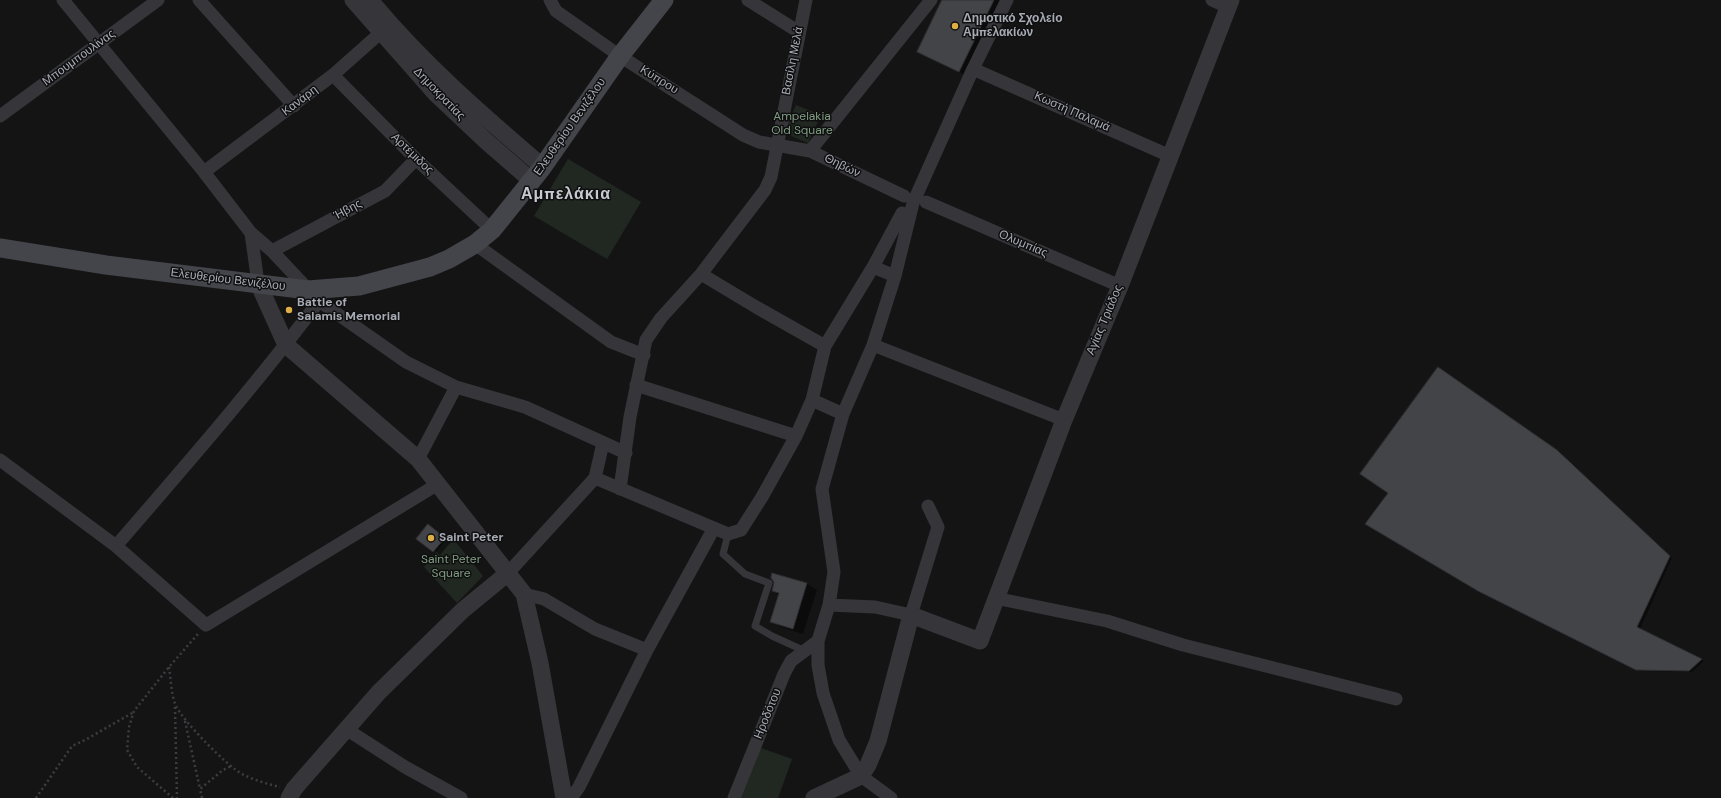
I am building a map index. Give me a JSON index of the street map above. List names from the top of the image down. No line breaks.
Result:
{"streets":{"main road":["Ελευθερίου Βενιζέλου"],"street":["Μπουμπουλίνας","Βασίλη Μελά","Κύπρου","Δημοκρατίας","Κανάρη","Κωστή Παλαμά","Αρτέμιδος","Θηβών","Ήβης","Ολυμπίας","Αγίας Τριάδος","Ηροδότου"]},"crossings":[["Βασίλη Μελά","Κύπρου"],["Βασίλη Μελά","Θηβών"],["Κύπρου","Ελευθερίου Βενιζέλου"],["Κύπρου","Θηβών"],["Δημοκρατίας","Κανάρη"],["Δημοκρατίας","Ελευθερίου Βενιζέλου"],["Κανάρη","Αρτέμιδος"],["Κωστή Παλαμά","Αγίας Τριάδος"],["Ελευθερίου Βενιζέλου","Αρτέμιδος"],["Αρτέμιδος","Ήβης"],["Ολυμπίας","Αγίας Τριάδος"]],"districts":["Αμπελάκια"],"parks":["Ampelakia Old Square","Saint Peter Square"],"places":["Δημοτικό Σχολείο Αμπελακίων","Battle of Salamis Memorial","Saint Peter"]}
